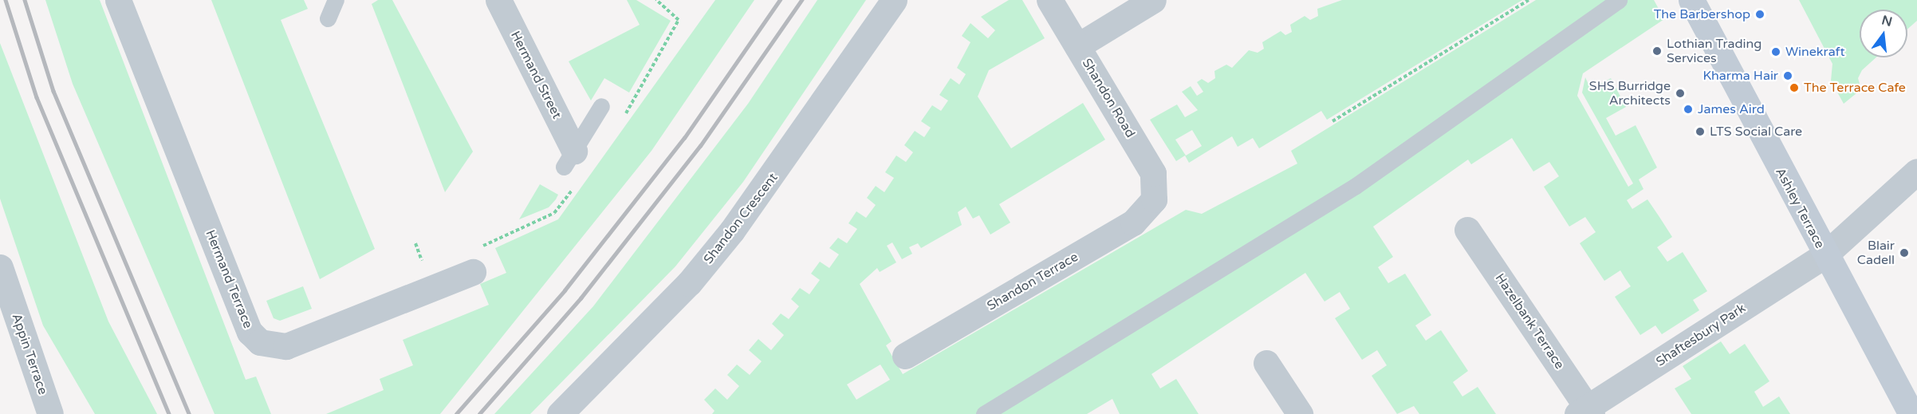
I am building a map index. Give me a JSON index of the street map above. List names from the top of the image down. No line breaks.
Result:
{"streets":{"street":["Hermand Street","Shandon Road","Ashley Terrace","Shandon Crescent","Hermand Terrace","Shandon Terrace","Hazelbank Terrace","Shaftesbury Park","Appin Terrace"]},"crossings":[["Shandon Road","Shandon Terrace"],["Ashley Terrace","Shaftesbury Park"],["Hazelbank Terrace","Shaftesbury Park"]],"places":["The Barbershop","Lothian Trading Services","Winekraft","Kharma Hair","The Terrace Cafe","SHS Burridge Architects","James Aird","LTS Social Care","Blair Cadell"],"north":"top"}
